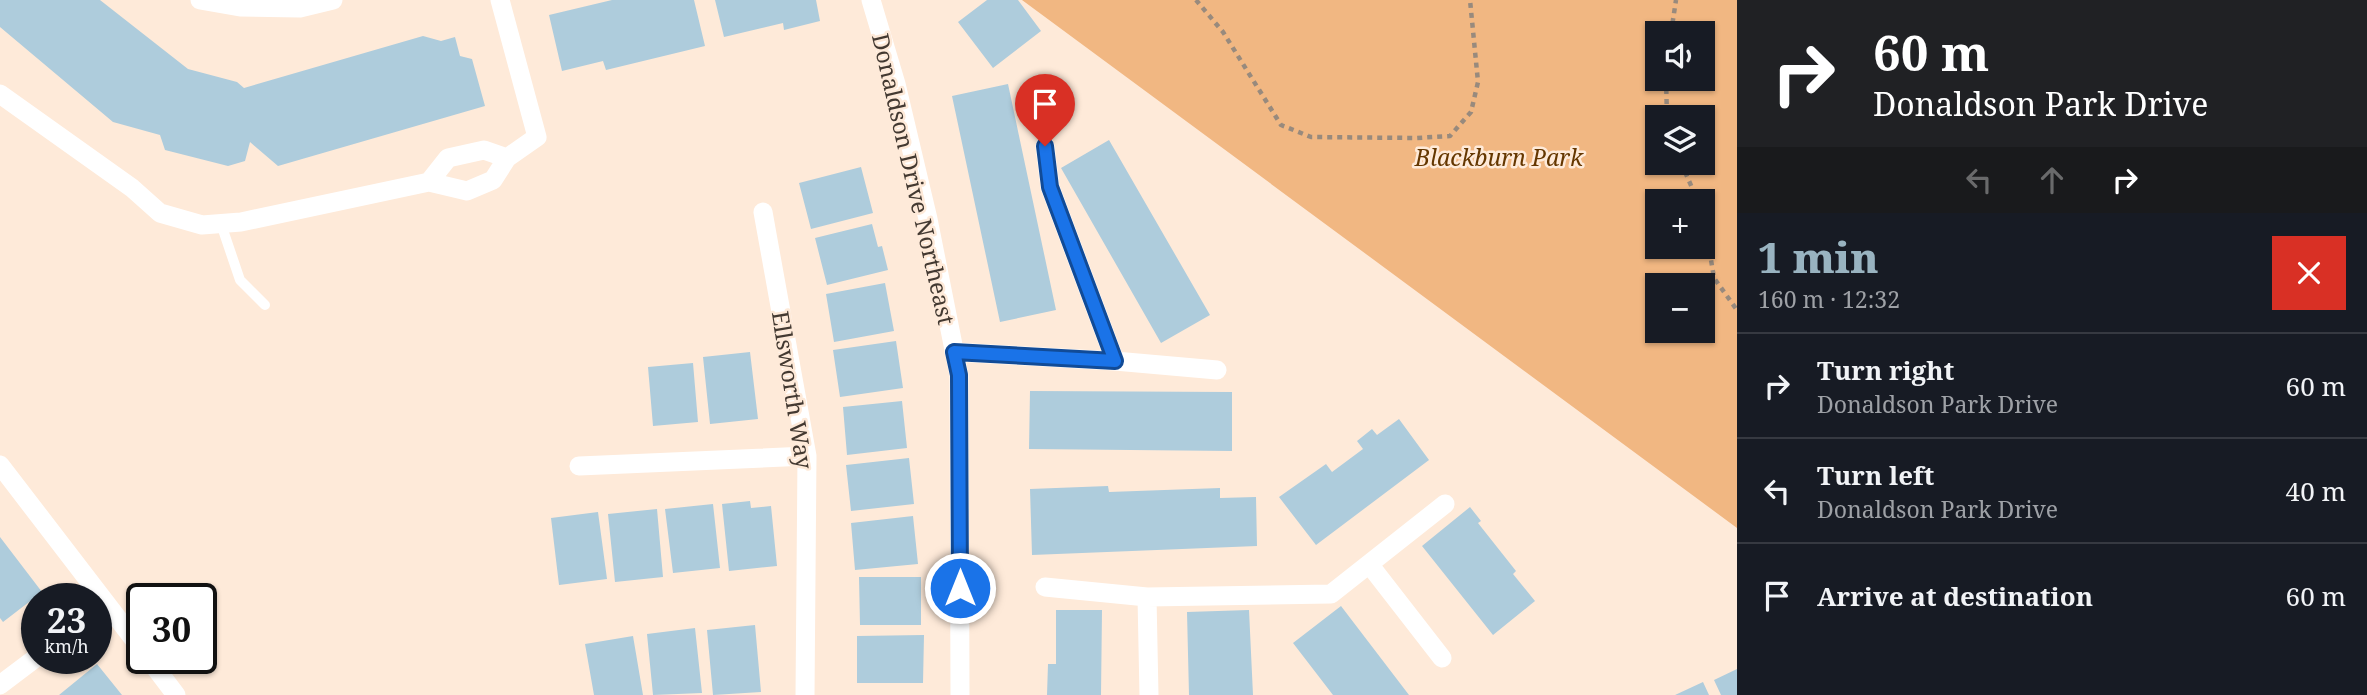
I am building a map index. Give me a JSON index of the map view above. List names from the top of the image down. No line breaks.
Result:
{"streets":{"street":["Donaldson Drive Northeast","Ellsworth Way"]},"parks":["Blackburn Park"],"page":{"turn":["60 m","Donaldson Park Drive"],"map_buttons":["+","−"],"heading":["1 min","160 m · 12:32"],"list":[{"name":"Turn right","note":"Donaldson Park Drive","value":"60 m"},{"name":"Turn left","note":"Donaldson Park Drive","value":"40 m"},{"name":"Arrive at destination","value":"60 m"}],"speed":"23 km/h","limit":"30"}}
